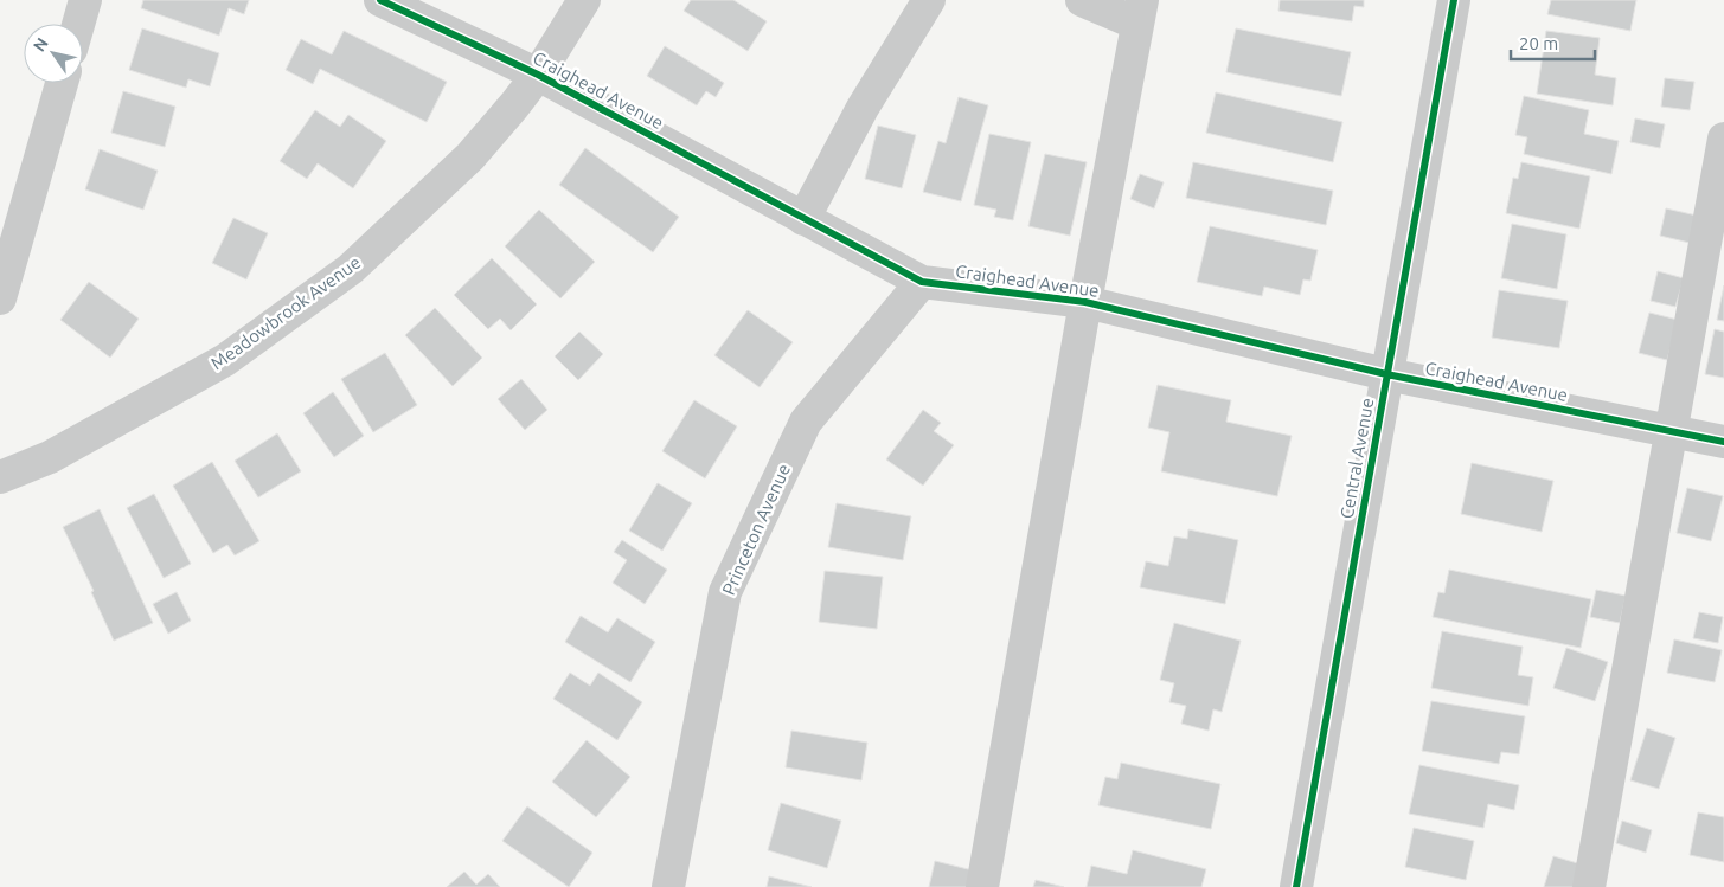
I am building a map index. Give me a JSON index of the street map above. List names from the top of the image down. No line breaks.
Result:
{"streets":{"street":["Craighead Avenue","Meadowbrook Avenue","Central Avenue","Princeton Avenue"]},"crossings":[["Craighead Avenue","Meadowbrook Avenue"],["Craighead Avenue","Central Avenue"],["Craighead Avenue","Princeton Avenue"]],"scale_bar":"20 m","north":"top left"}
